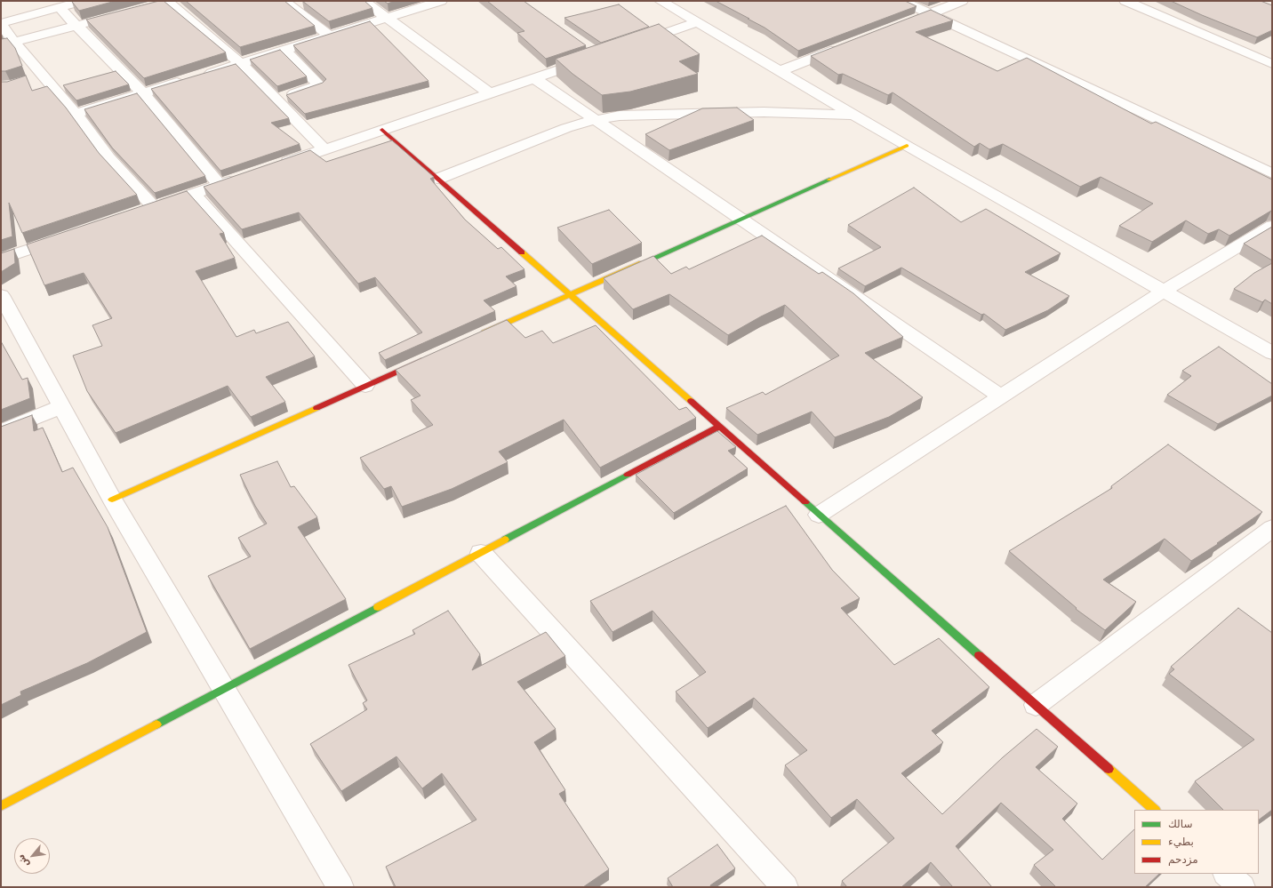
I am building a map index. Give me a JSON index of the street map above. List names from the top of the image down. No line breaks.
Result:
{"legend":["سالك","بطيء","مزدحم"],"north":"bottom left"}
